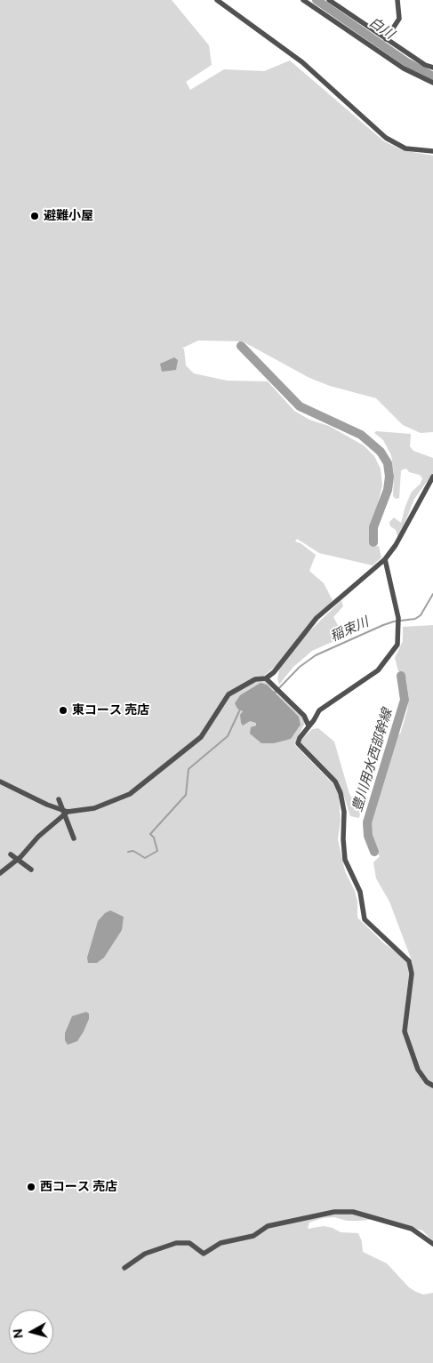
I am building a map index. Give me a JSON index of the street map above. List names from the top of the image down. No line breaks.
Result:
{"water":["白川","稲束川","豊川用水西部幹線"],"places":["避難小屋","東コース 売店","西コース 売店"],"north":"left"}
